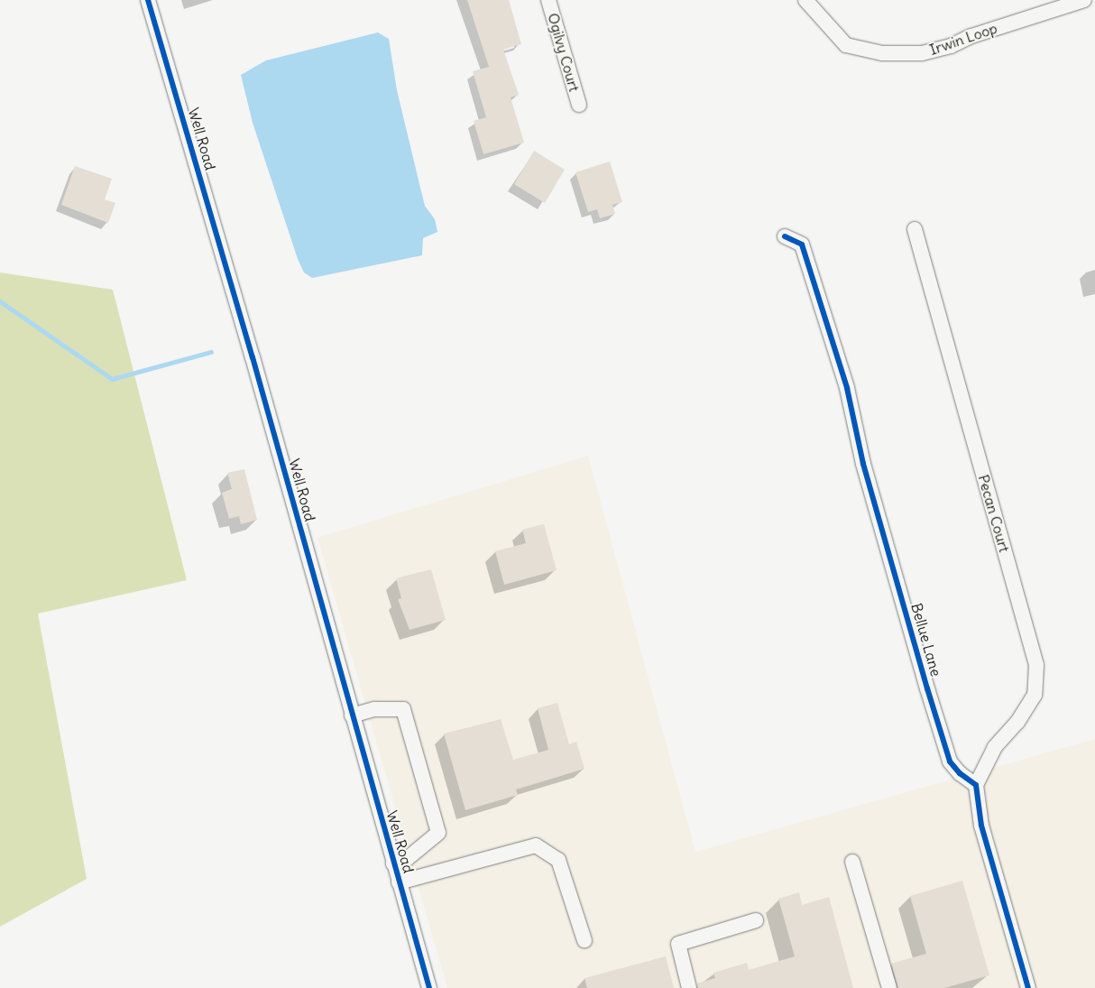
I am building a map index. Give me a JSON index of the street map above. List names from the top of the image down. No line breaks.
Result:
{"streets":{"street":["Irwin Loop","Ogilvy Court","Well Road","Pecan Court","Bellue Lane"]},"crossings":[["Pecan Court","Bellue Lane"]]}
